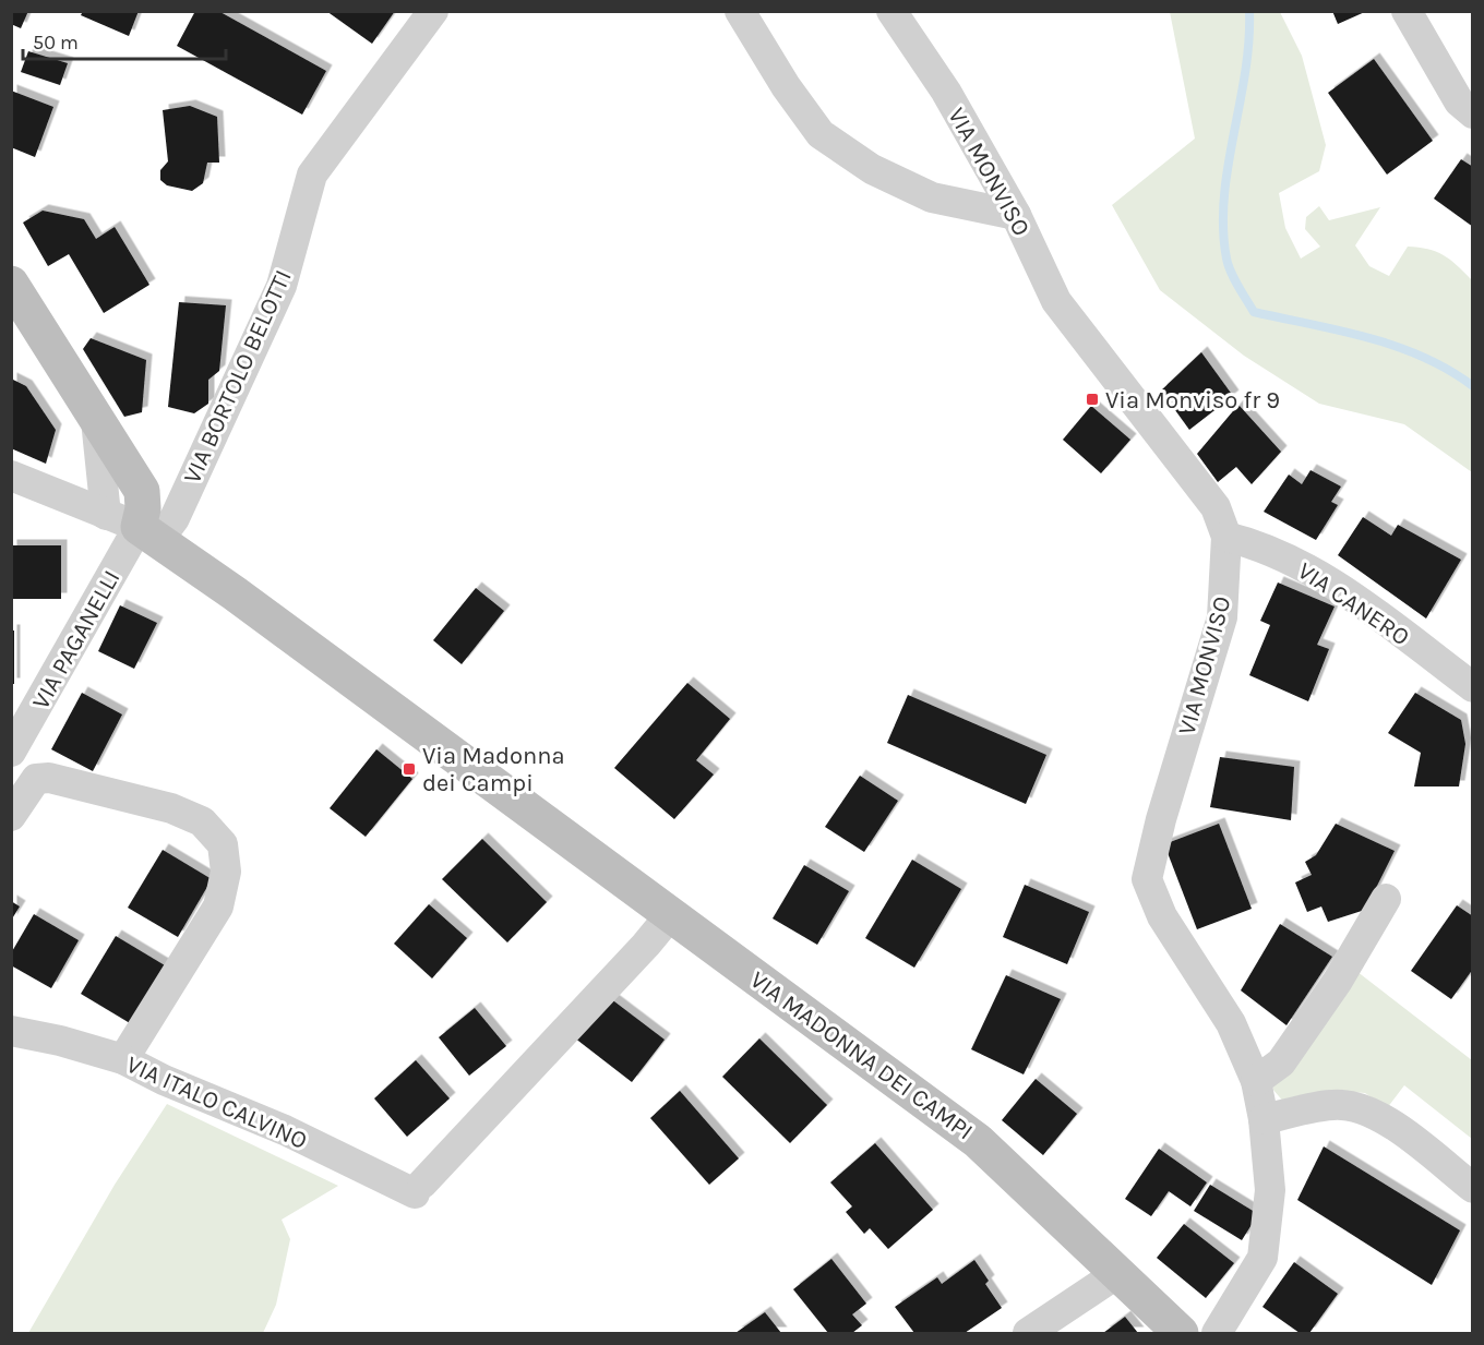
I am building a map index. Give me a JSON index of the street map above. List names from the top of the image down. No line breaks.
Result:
{"streets":{"street":["VIA MONVISO","VIA BORTOLO BELOTTI","VIA CANERO","VIA PAGANELLI","VIA MADONNA DEI CAMPI","VIA ITALO CALVINO"]},"crossings":[["VIA MONVISO","VIA CANERO"],["VIA BORTOLO BELOTTI","VIA PAGANELLI"],["VIA BORTOLO BELOTTI","VIA MADONNA DEI CAMPI"],["VIA PAGANELLI","VIA MADONNA DEI CAMPI"],["VIA MADONNA DEI CAMPI","VIA ITALO CALVINO"]],"places":{"transit":["Via Monviso fr 9","Via Madonna dei Campi"]},"scale_bar":"50 m"}
